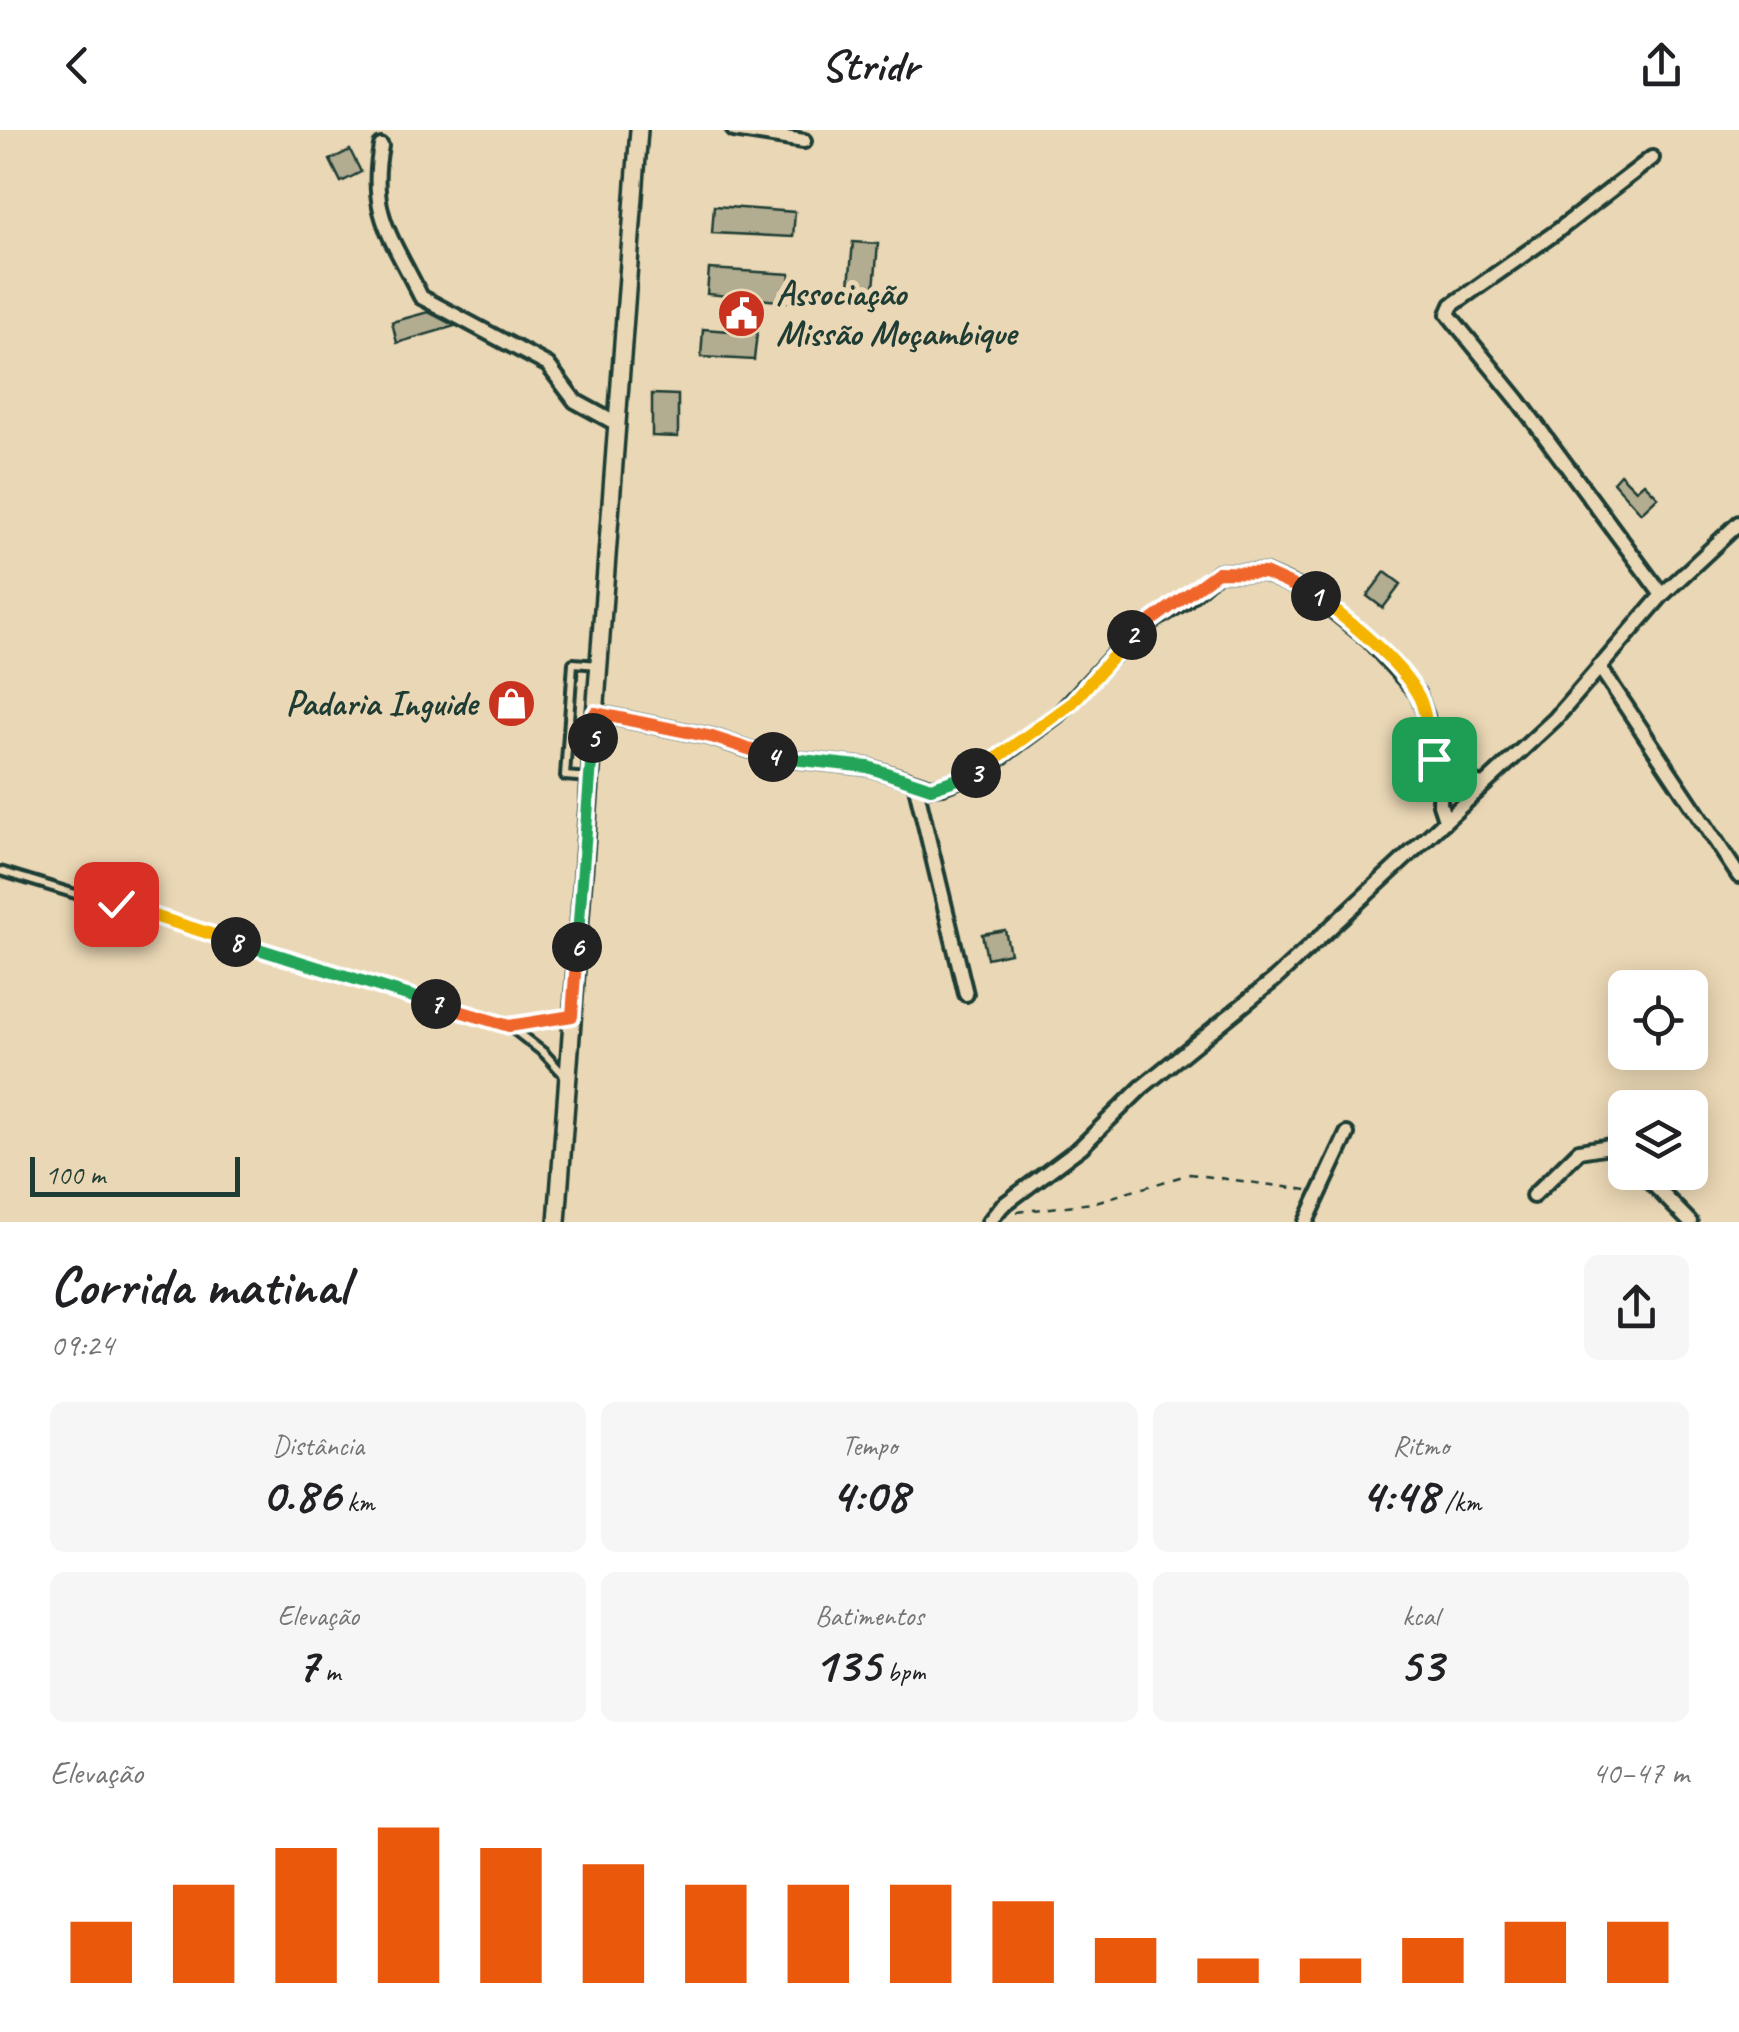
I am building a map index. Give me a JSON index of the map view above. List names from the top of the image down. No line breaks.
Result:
{"places":{"public building":["Associação Missão Moçambique"],"shop":["Padaria Inguide"]},"scale_bar":"100 m","page":{"header":"Stridr","pins":["1","2","5","4","3","8","6","7"],"scale":"100 m","heading":["Corrida matinal","09:24"],"stats":[["Distância","0.86 km"],["Tempo","4:08"],["Ritmo","4:48 /km"],["Elevação","7 m"],["Batimentos","135 bpm"],["kcal","53"]],"chart":["Elevação","40–47 m"]}}
